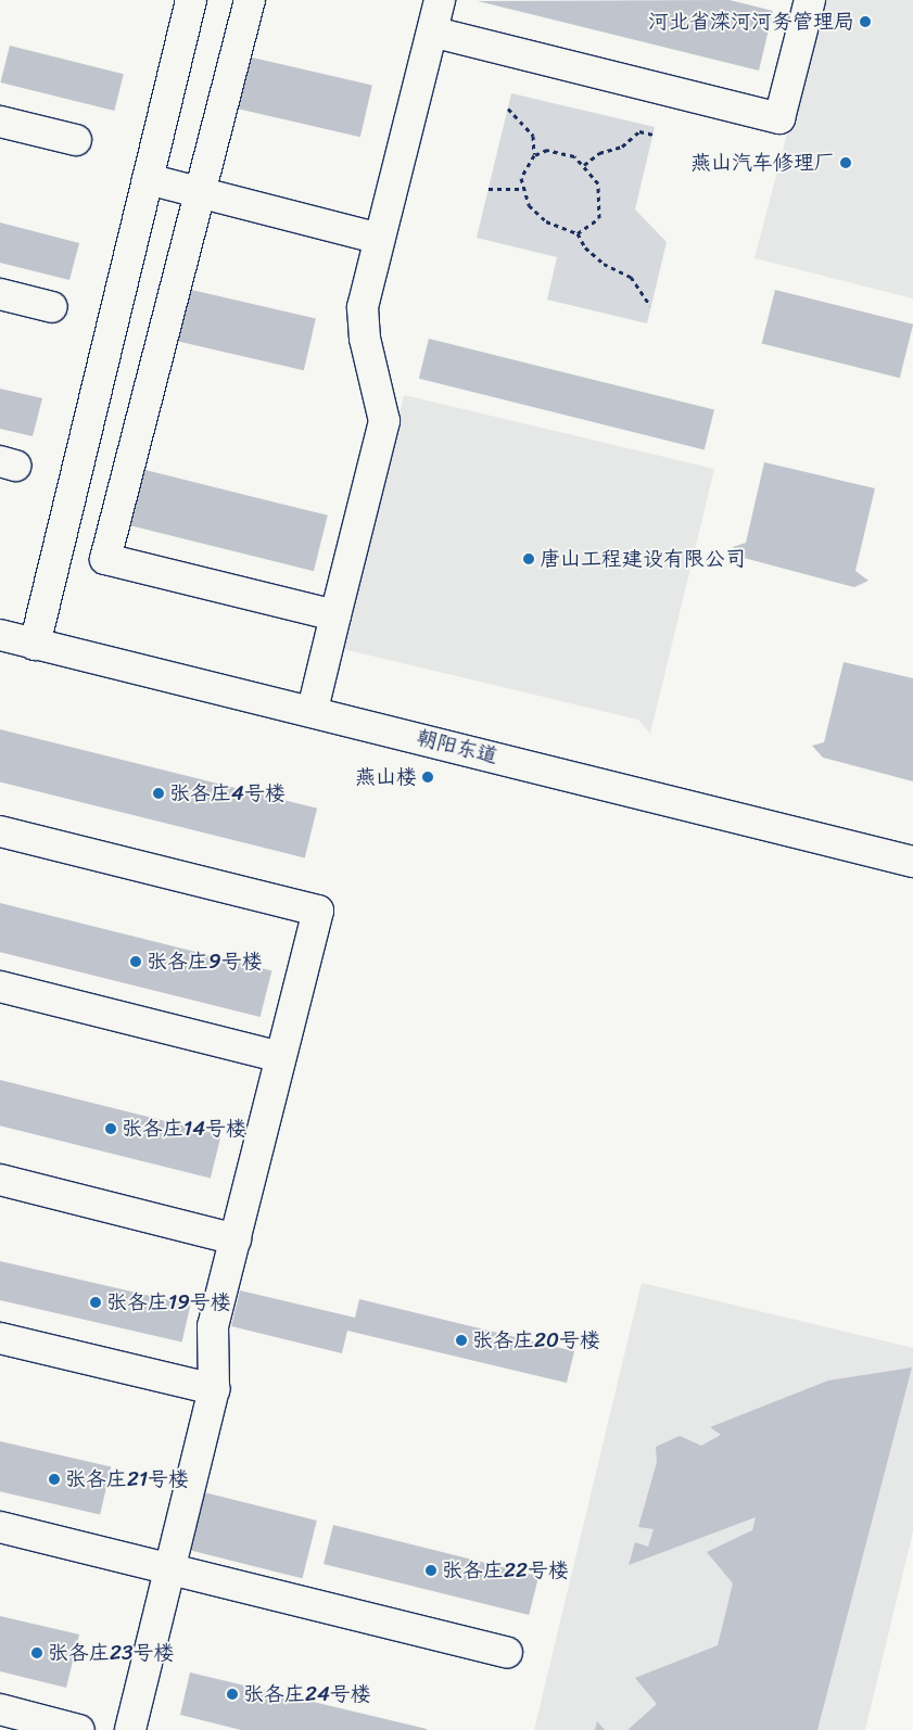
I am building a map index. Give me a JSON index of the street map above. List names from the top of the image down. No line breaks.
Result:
{"streets":{"main road":["朝阳东道"]},"places":["河北省滦河河务管理局","燕山汽车修理厂","唐山工程建设有限公司","燕山楼","张各庄4号楼","张各庄9号楼","张各庄14号楼","张各庄19号楼","张各庄20号楼","张各庄21号楼","张各庄22号楼","张各庄23号楼","张各庄24号楼"]}
